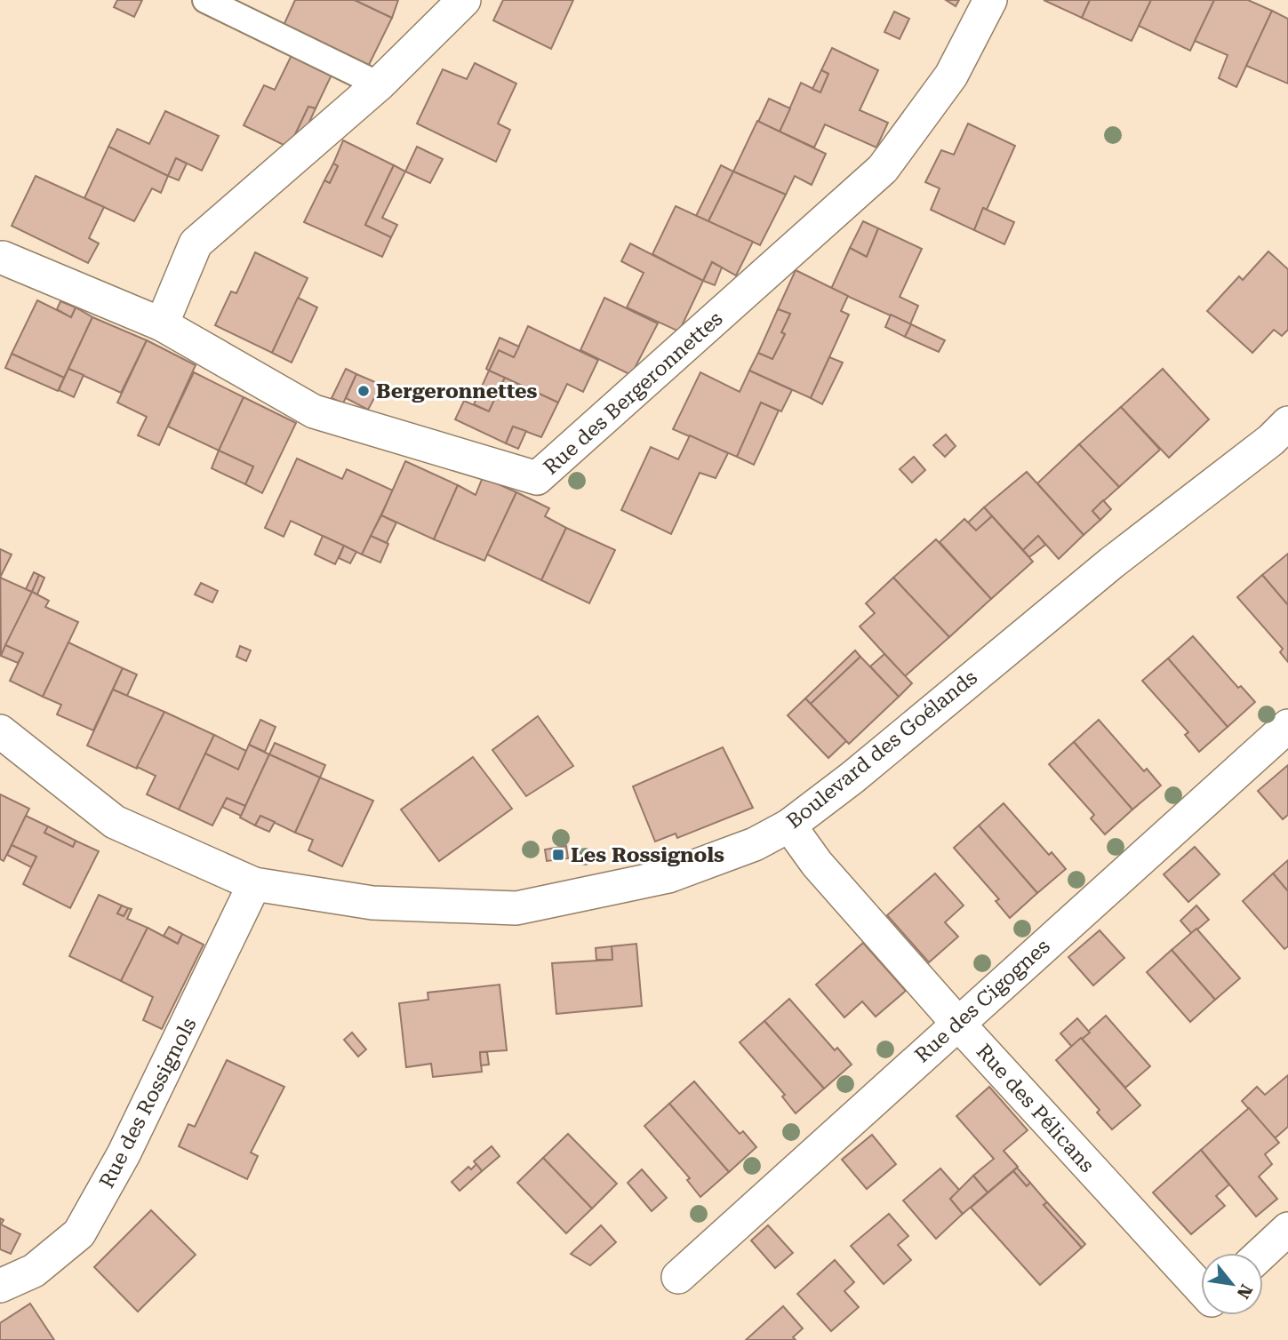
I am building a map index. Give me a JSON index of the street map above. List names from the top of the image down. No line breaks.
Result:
{"streets":{"street":["Rue des Bergeronnettes","Boulevard des Goélands","Rue des Cigognes","Rue des Rossignols","Rue des Pélicans"]},"crossings":[["Boulevard des Goélands","Rue des Rossignols"],["Boulevard des Goélands","Rue des Pélicans"],["Rue des Cigognes","Rue des Pélicans"]],"places":{"other":["Bergeronnettes"],"transit":["Les Rossignols"]},"north":"bottom right"}
